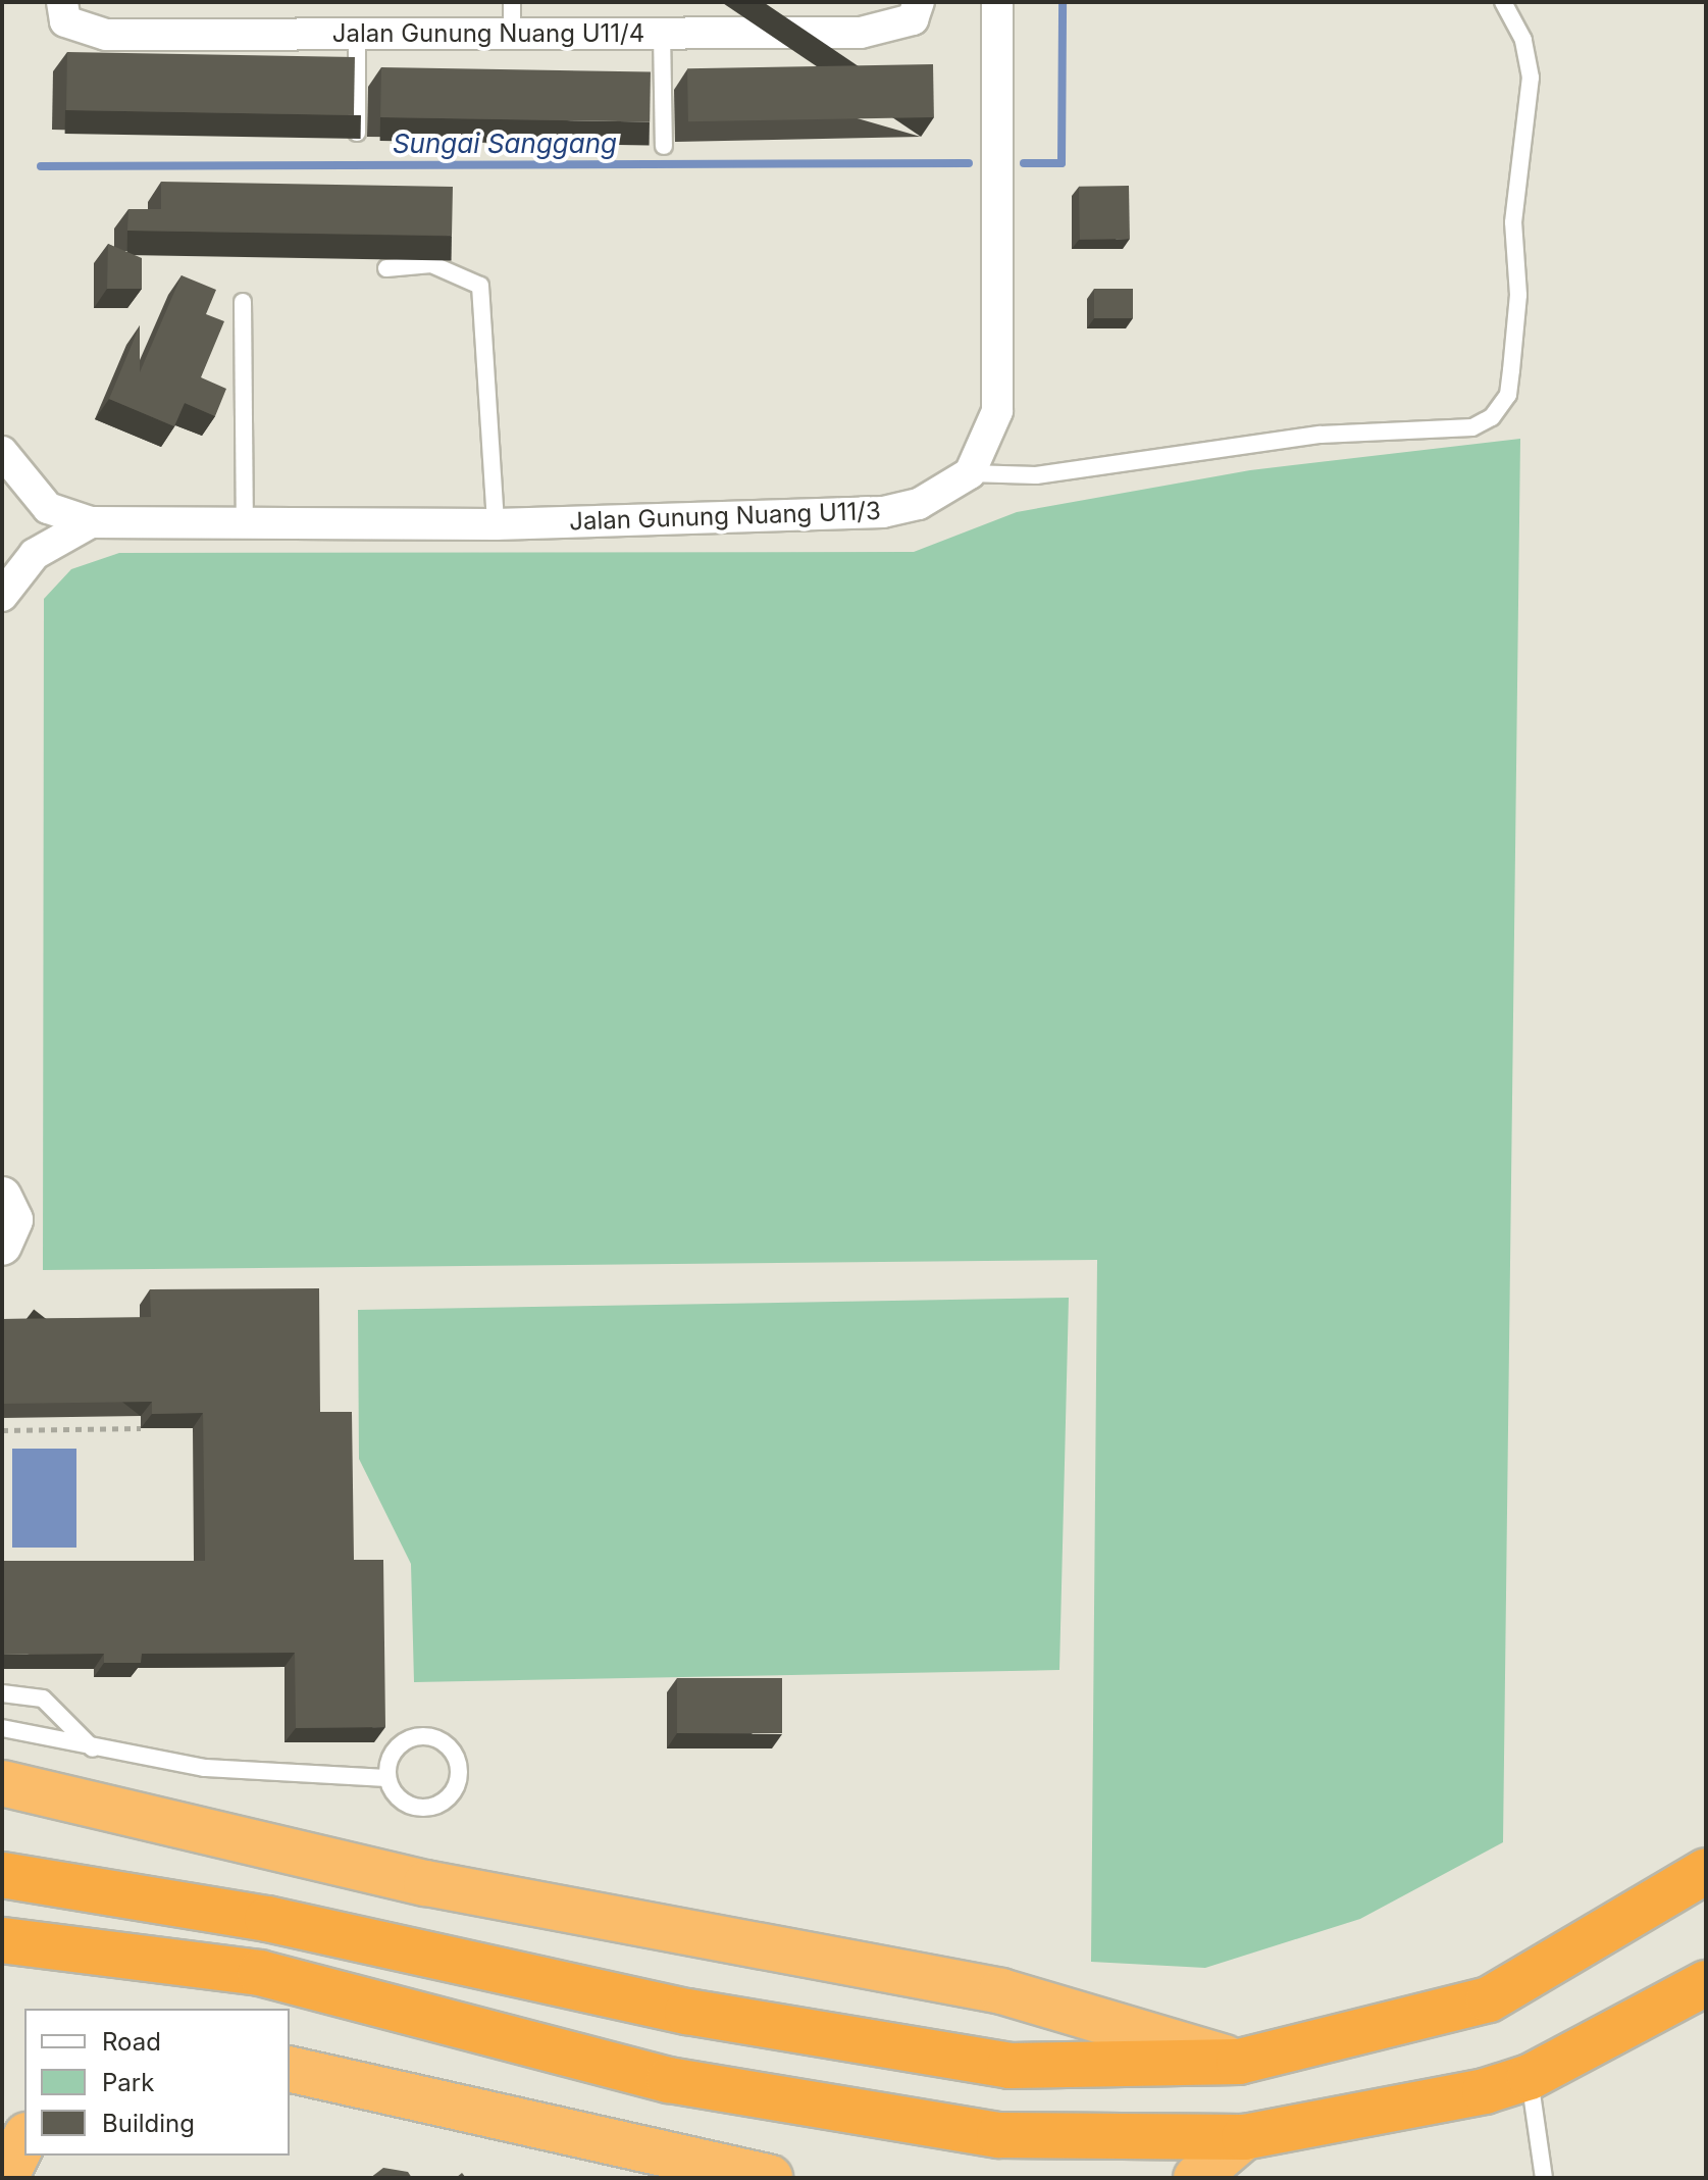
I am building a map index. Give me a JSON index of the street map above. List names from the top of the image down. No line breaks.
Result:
{"streets":{"street":["Jalan Gunung Nuang U11/4","Jalan Gunung Nuang U11/3"]},"water":["Sungai Sanggang"],"legend":["Road","Park","Building"]}
